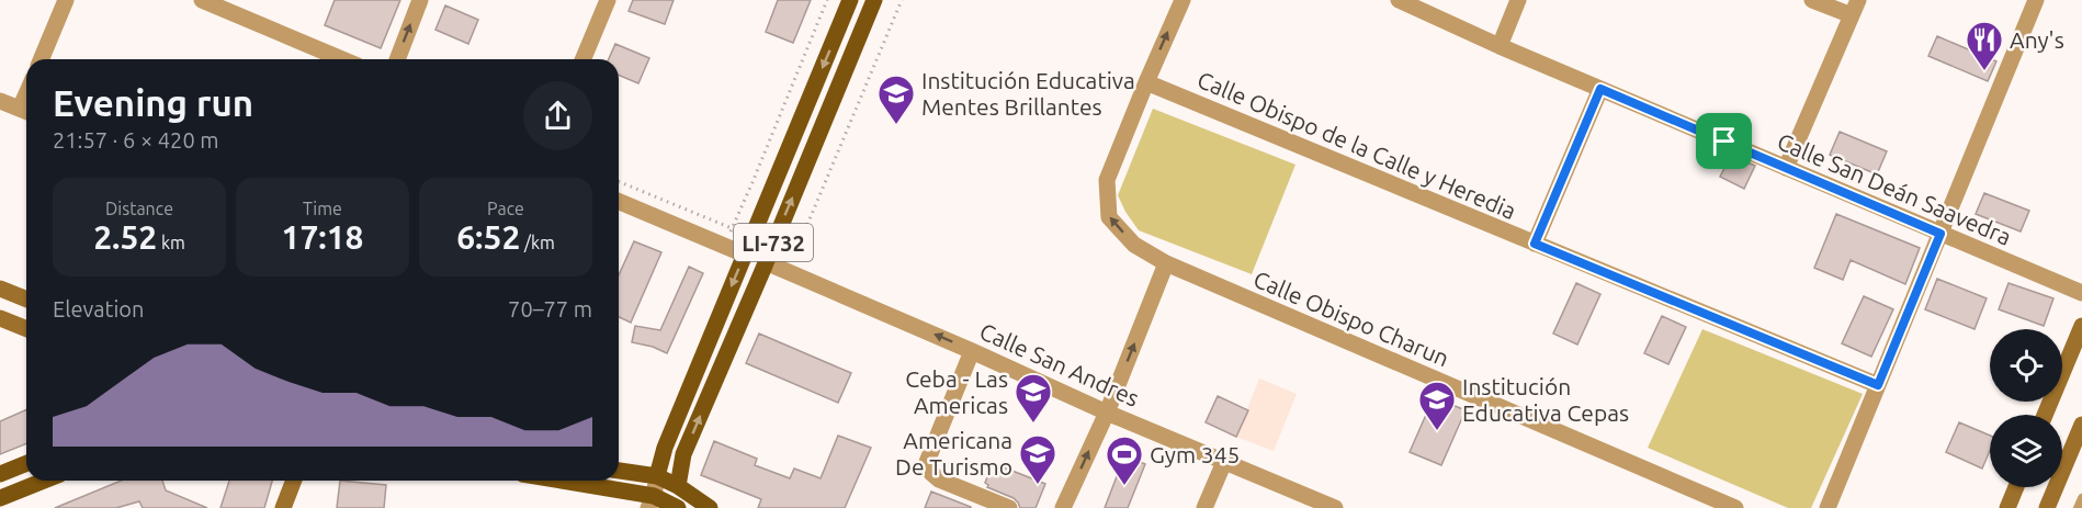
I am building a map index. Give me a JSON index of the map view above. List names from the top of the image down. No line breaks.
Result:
{"streets":{"main road":["LI-732"],"street":["Calle Obispo de la Calle y Heredia","Calle San Deán Saavedra","Calle Obispo Charun","Calle San Andres"]},"crossings":[["Calle Obispo de la Calle y Heredia","Calle Obispo Charun"],["LI-732","Calle San Andres"]],"one_way":["Calle San Andres"],"places":{"restaurant":["Any's"],"school or university":["Institución Educativa Mentes Brillantes","Ceba - Las Americas","Institución Educativa Cepas","Americana De Turismo"],"sports":["Gym 345"]},"page":{"heading":["Evening run","21:57 · 6 × 420 m"],"stats":[["Distance","2.52 km"],["Time","17:18"],["Pace","6:52 /km"]],"chart":["Elevation","70–77 m"]}}
